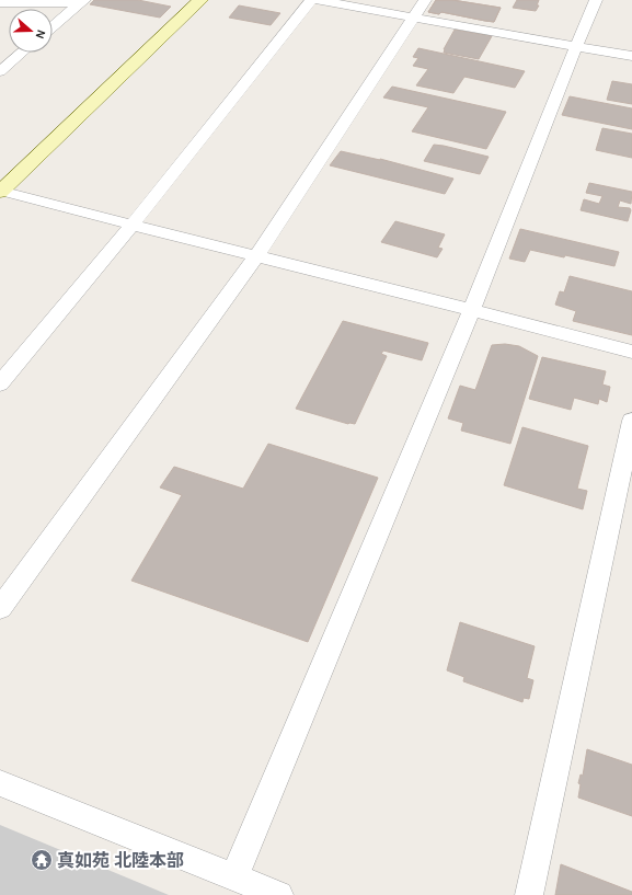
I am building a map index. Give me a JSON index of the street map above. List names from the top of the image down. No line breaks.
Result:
{"places":{"temple":["真如苑 北陸本部"]},"north":"right"}
